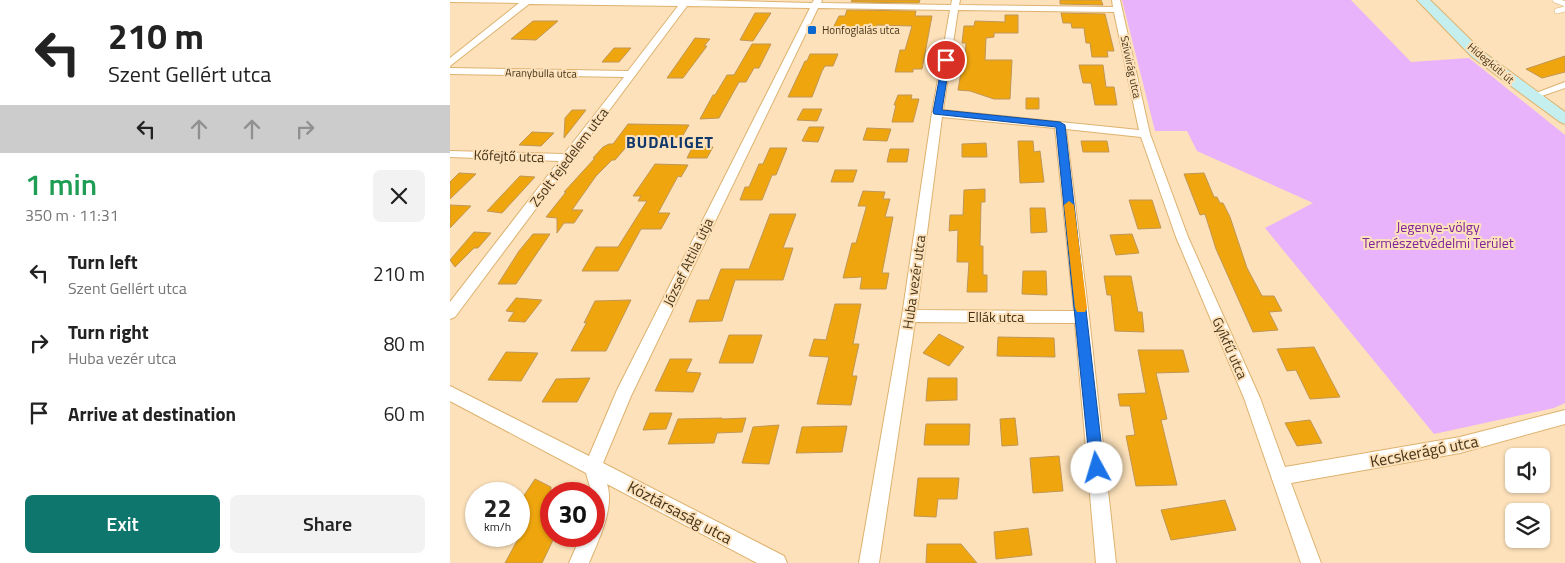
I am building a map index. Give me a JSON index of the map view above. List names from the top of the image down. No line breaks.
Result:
{"streets":{"main road":["Hidegkúti út"],"street":["Szívvirág utca","Aranybulla utca","Kőfejtő utca","Zsolt fejedelem utca","József Attila útja","Huba vezér utca","Ellák utca","Gyíkfű utca","Kecskerágó utca","Köztársaság utca"]},"crossings":[["Szívvirág utca","Gyíkfű utca"],["Aranybulla utca","Zsolt fejedelem utca"],["Kőfejtő utca","Zsolt fejedelem utca"],["József Attila útja","Köztársaság utca"],["Huba vezér utca","Ellák utca"],["Gyíkfű utca","Kecskerágó utca"]],"districts":["BUDALIGET"],"parks":["Jegenye-völgy Természetvédelmi Terület"],"places":{"transit":["Honfoglalás utca"]},"page":{"turn":["210 m","Szent Gellért utca"],"heading":["1 min","350 m · 11:31"],"list":[{"name":"Turn left","note":"Szent Gellért utca","value":"210 m"},{"name":"Turn right","note":"Huba vezér utca","value":"80 m"},{"name":"Arrive at destination","value":"60 m"}],"speed":"22 km/h","limit":"30","buttons":["Exit","Share"]}}
